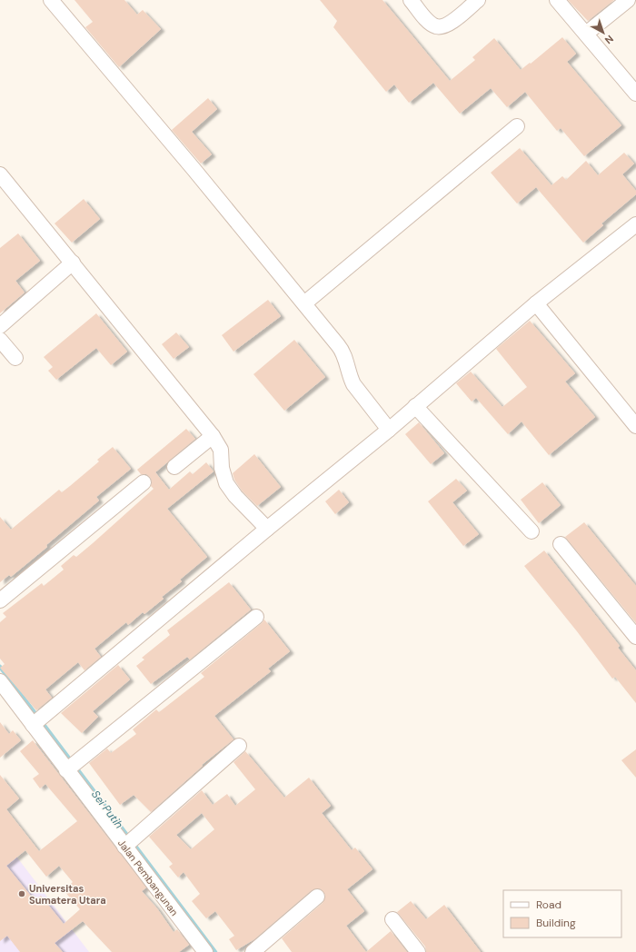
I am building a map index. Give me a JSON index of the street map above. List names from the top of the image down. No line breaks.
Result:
{"streets":{"street":["Jalan Pembangunan"]},"water":["Sei Putih"],"places":["Universitas Sumatera Utara"],"legend":["Road","Building"],"north":"bottom right"}
